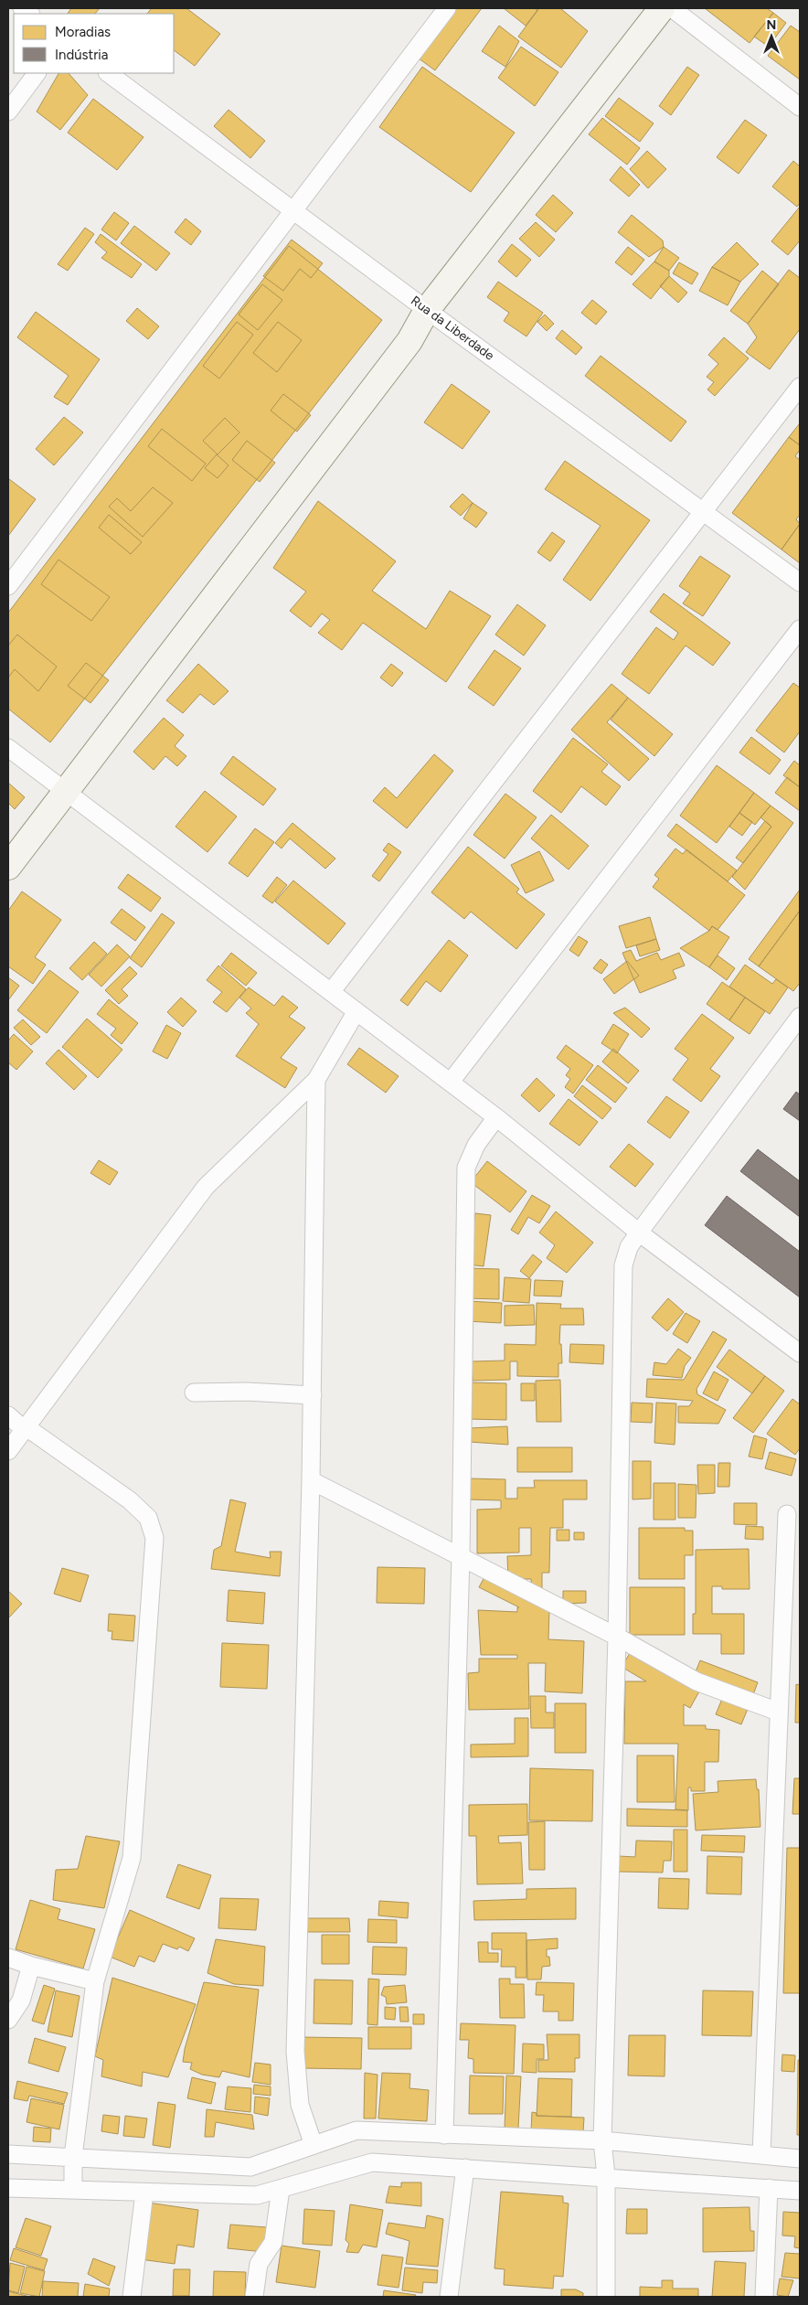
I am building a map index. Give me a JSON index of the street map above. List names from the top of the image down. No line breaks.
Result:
{"streets":{"street":["Rua da Liberdade"]},"legend":["Moradias","Indústria"],"north":"top"}
